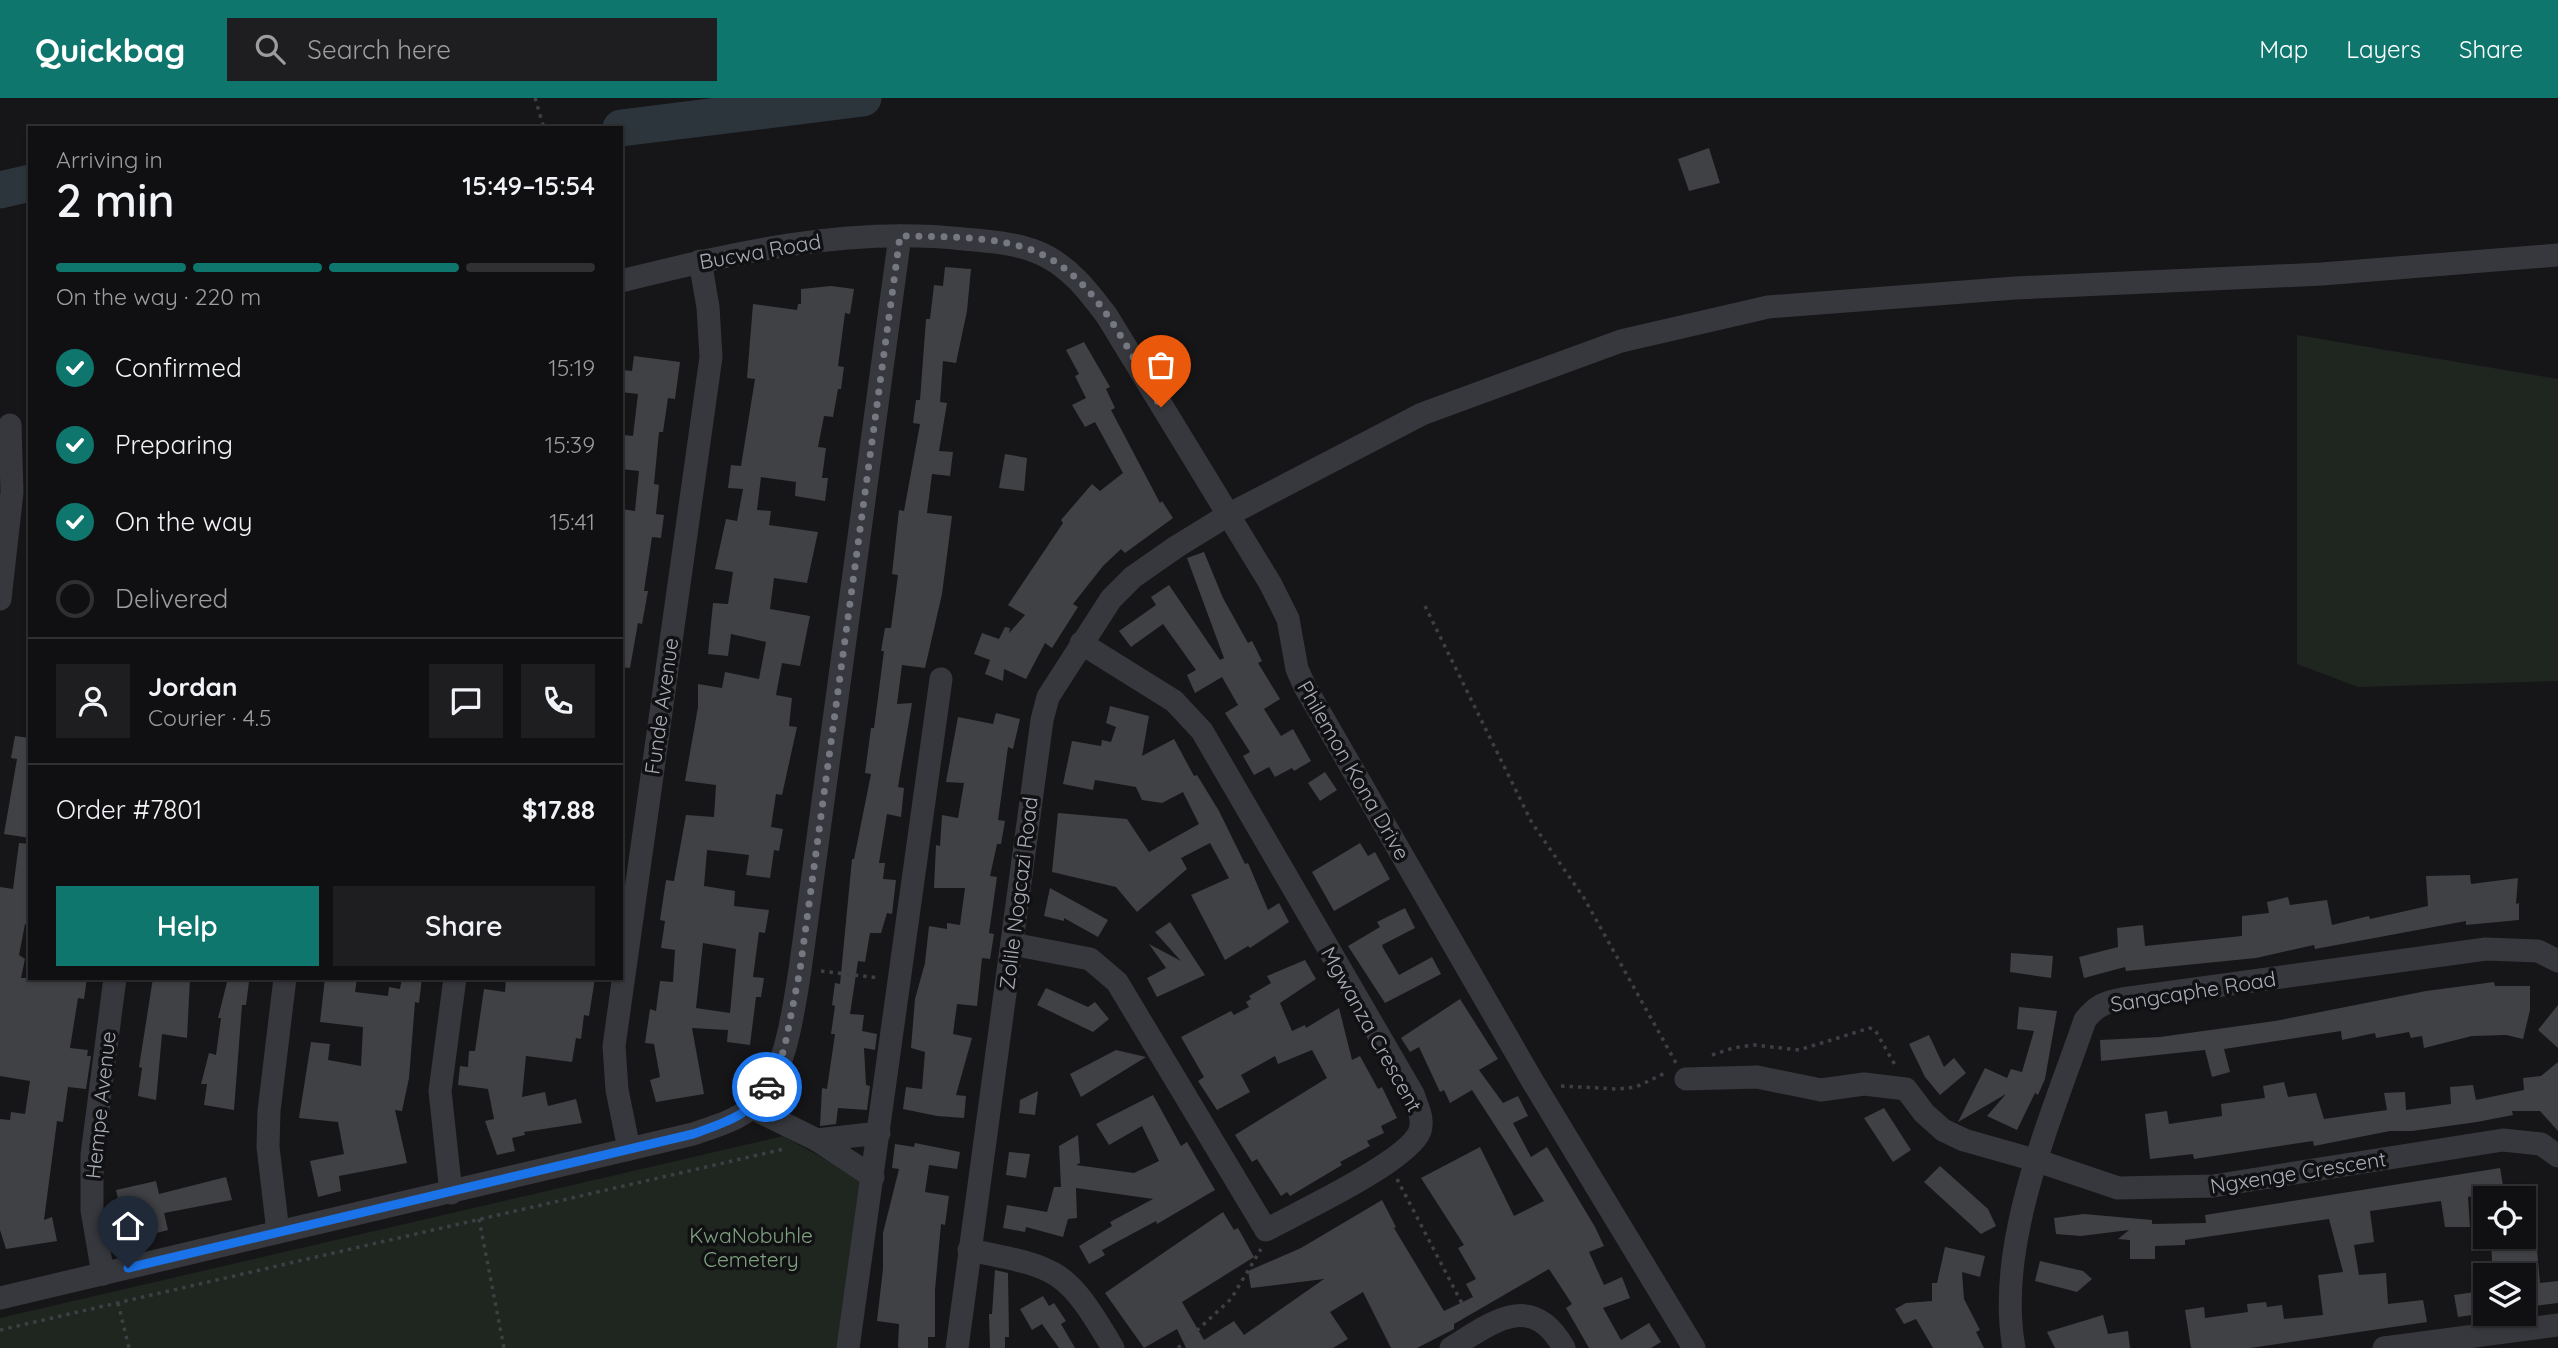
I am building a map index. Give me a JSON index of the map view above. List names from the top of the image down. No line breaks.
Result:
{"streets":{"street":["Bucwa Road","Funde Avenue","Philemon Kona Drive","Zolile Nogcazi Road","Sangcaphe Road","Mgwanza Crescent","Hempe Avenue","Ngxenge Crescent"]},"crossings":[["Bucwa Road","Funde Avenue"],["Bucwa Road","Philemon Kona Drive"],["Philemon Kona Drive","Zolile Nogcazi Road"],["Zolile Nogcazi Road","Mgwanza Crescent"],["Sangcaphe Road","Ngxenge Crescent"]],"parks":["KwaNobuhle Cemetery"],"page":{"header":"Quickbag","search":"Search here","nav":["Map","Layers","Share"],"heading":["2 min","Arriving in","15:49–15:54"],"panel":["Jordan","Courier · 4.5","Order #7801","$17.88"],"bar":"On the way · 220 m","list":[["Confirmed","15:19"],["Preparing","15:39"],["On the way","15:41"],"Delivered"],"buttons":["Help","Share"]}}
